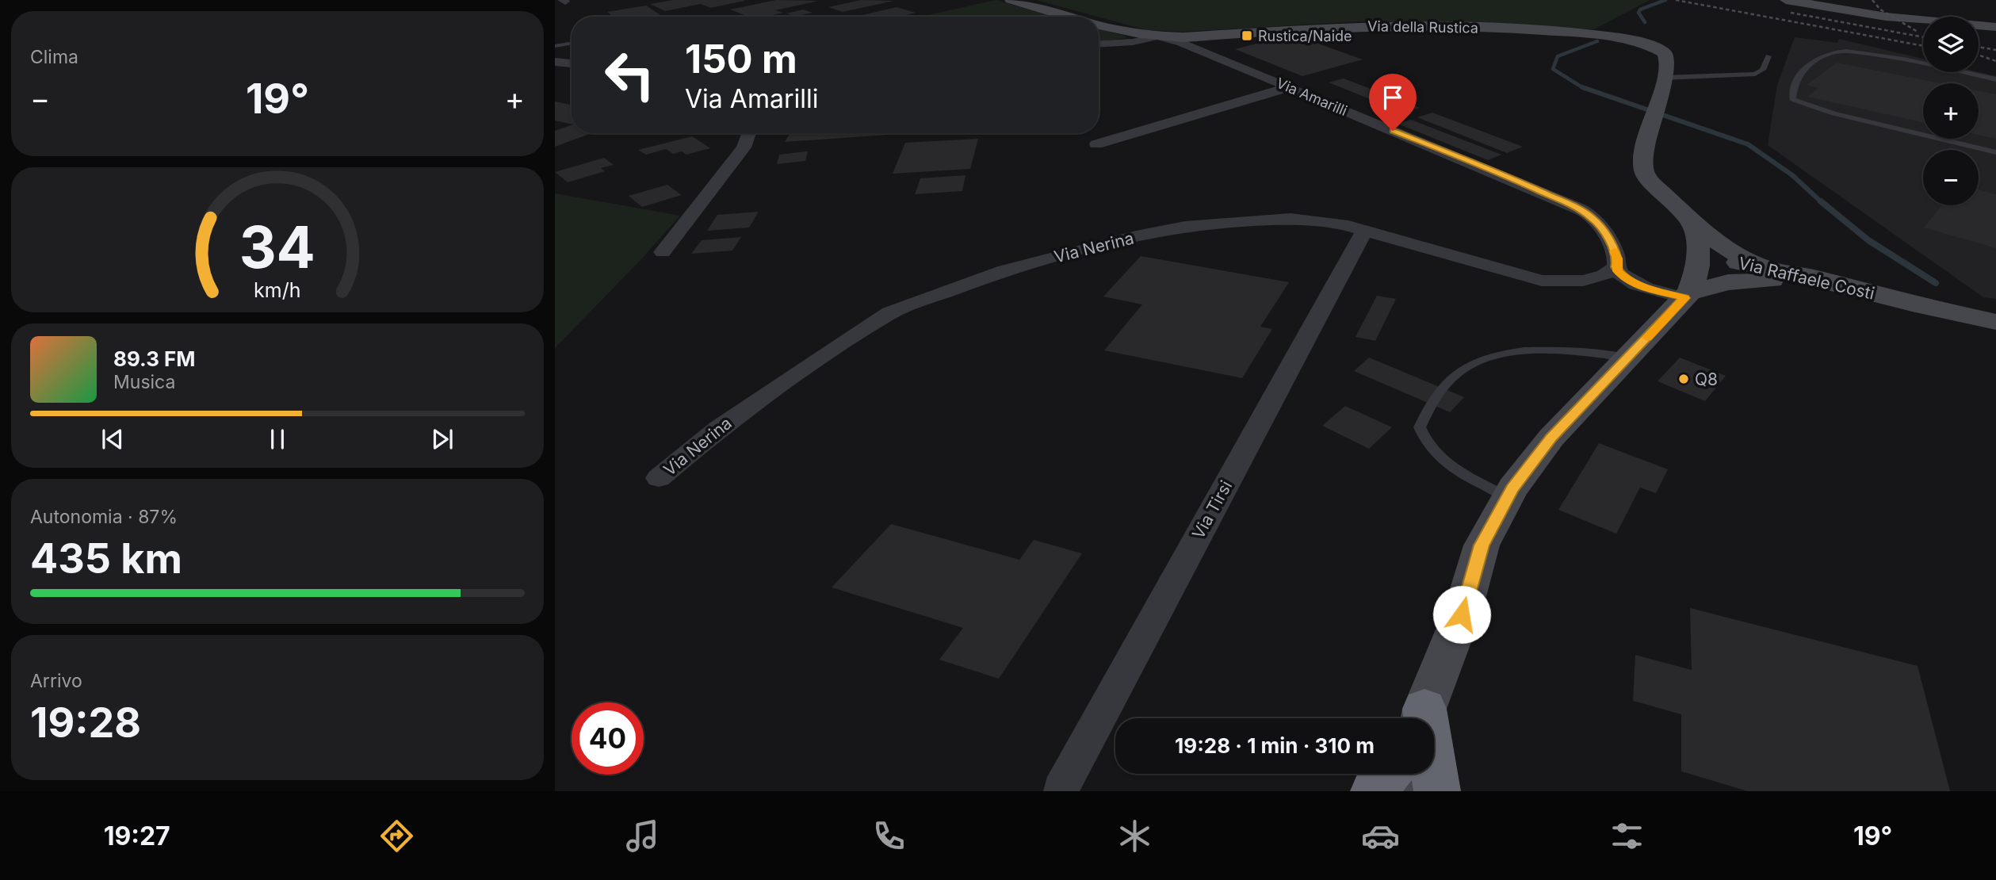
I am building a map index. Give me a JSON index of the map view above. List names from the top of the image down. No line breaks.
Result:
{"streets":{"street":["Via della Rustica","Via Amarilli","Via Nerina","Via Raffaele Costi","Via Tirsi"]},"crossings":[["Via della Rustica","Via Amarilli"],["Via Amarilli","Via Nerina"],["Via Nerina","Via Tirsi"]],"places":{"transit":["Rustica/Naide"],"other":["Q8"]},"page":{"tile":["Clima",["Autonomia · 87%","435 km"],["Arrivo","19:28"]],"map_buttons":["+","−"],"turn":["150 m","Via Amarilli"],"heat":["−","19°","+"],"song":["89.3 FM","Musica"],"limit":"40","trip":"19:28 · 1 min · 310 m","tabs":["19:27","19°"],"gauge":["34","km/h"]}}
